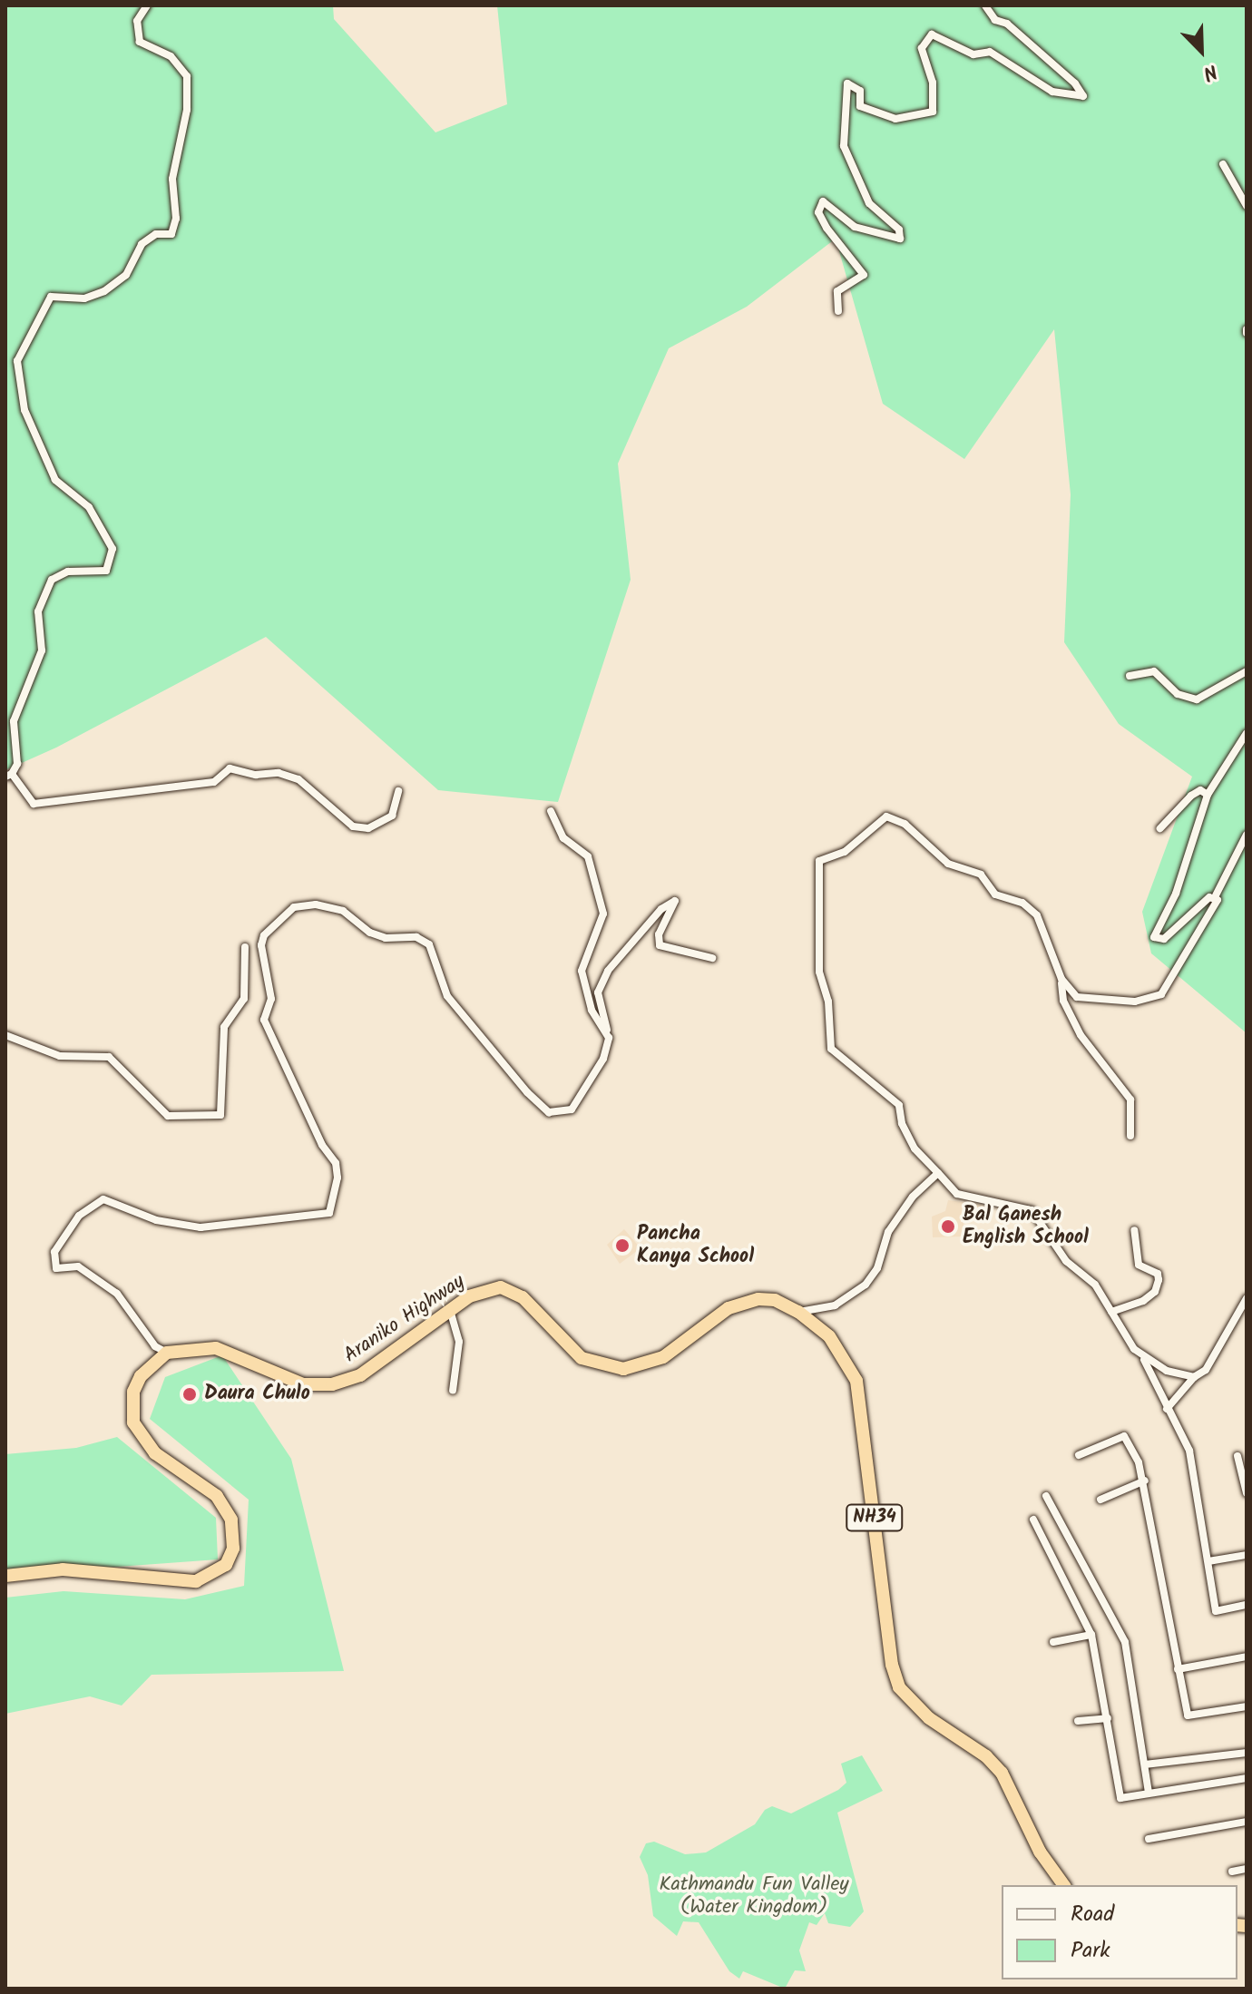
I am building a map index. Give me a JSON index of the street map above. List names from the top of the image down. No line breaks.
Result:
{"streets":{"highway":["Araniko Highway","NH34"]},"parks":["Kathmandu Fun Valley (Water Kingdom)"],"places":["Bal Ganesh English School","Pancha Kanya School","Daura Chulo"],"legend":["Road","Park"],"north":"bottom right"}
